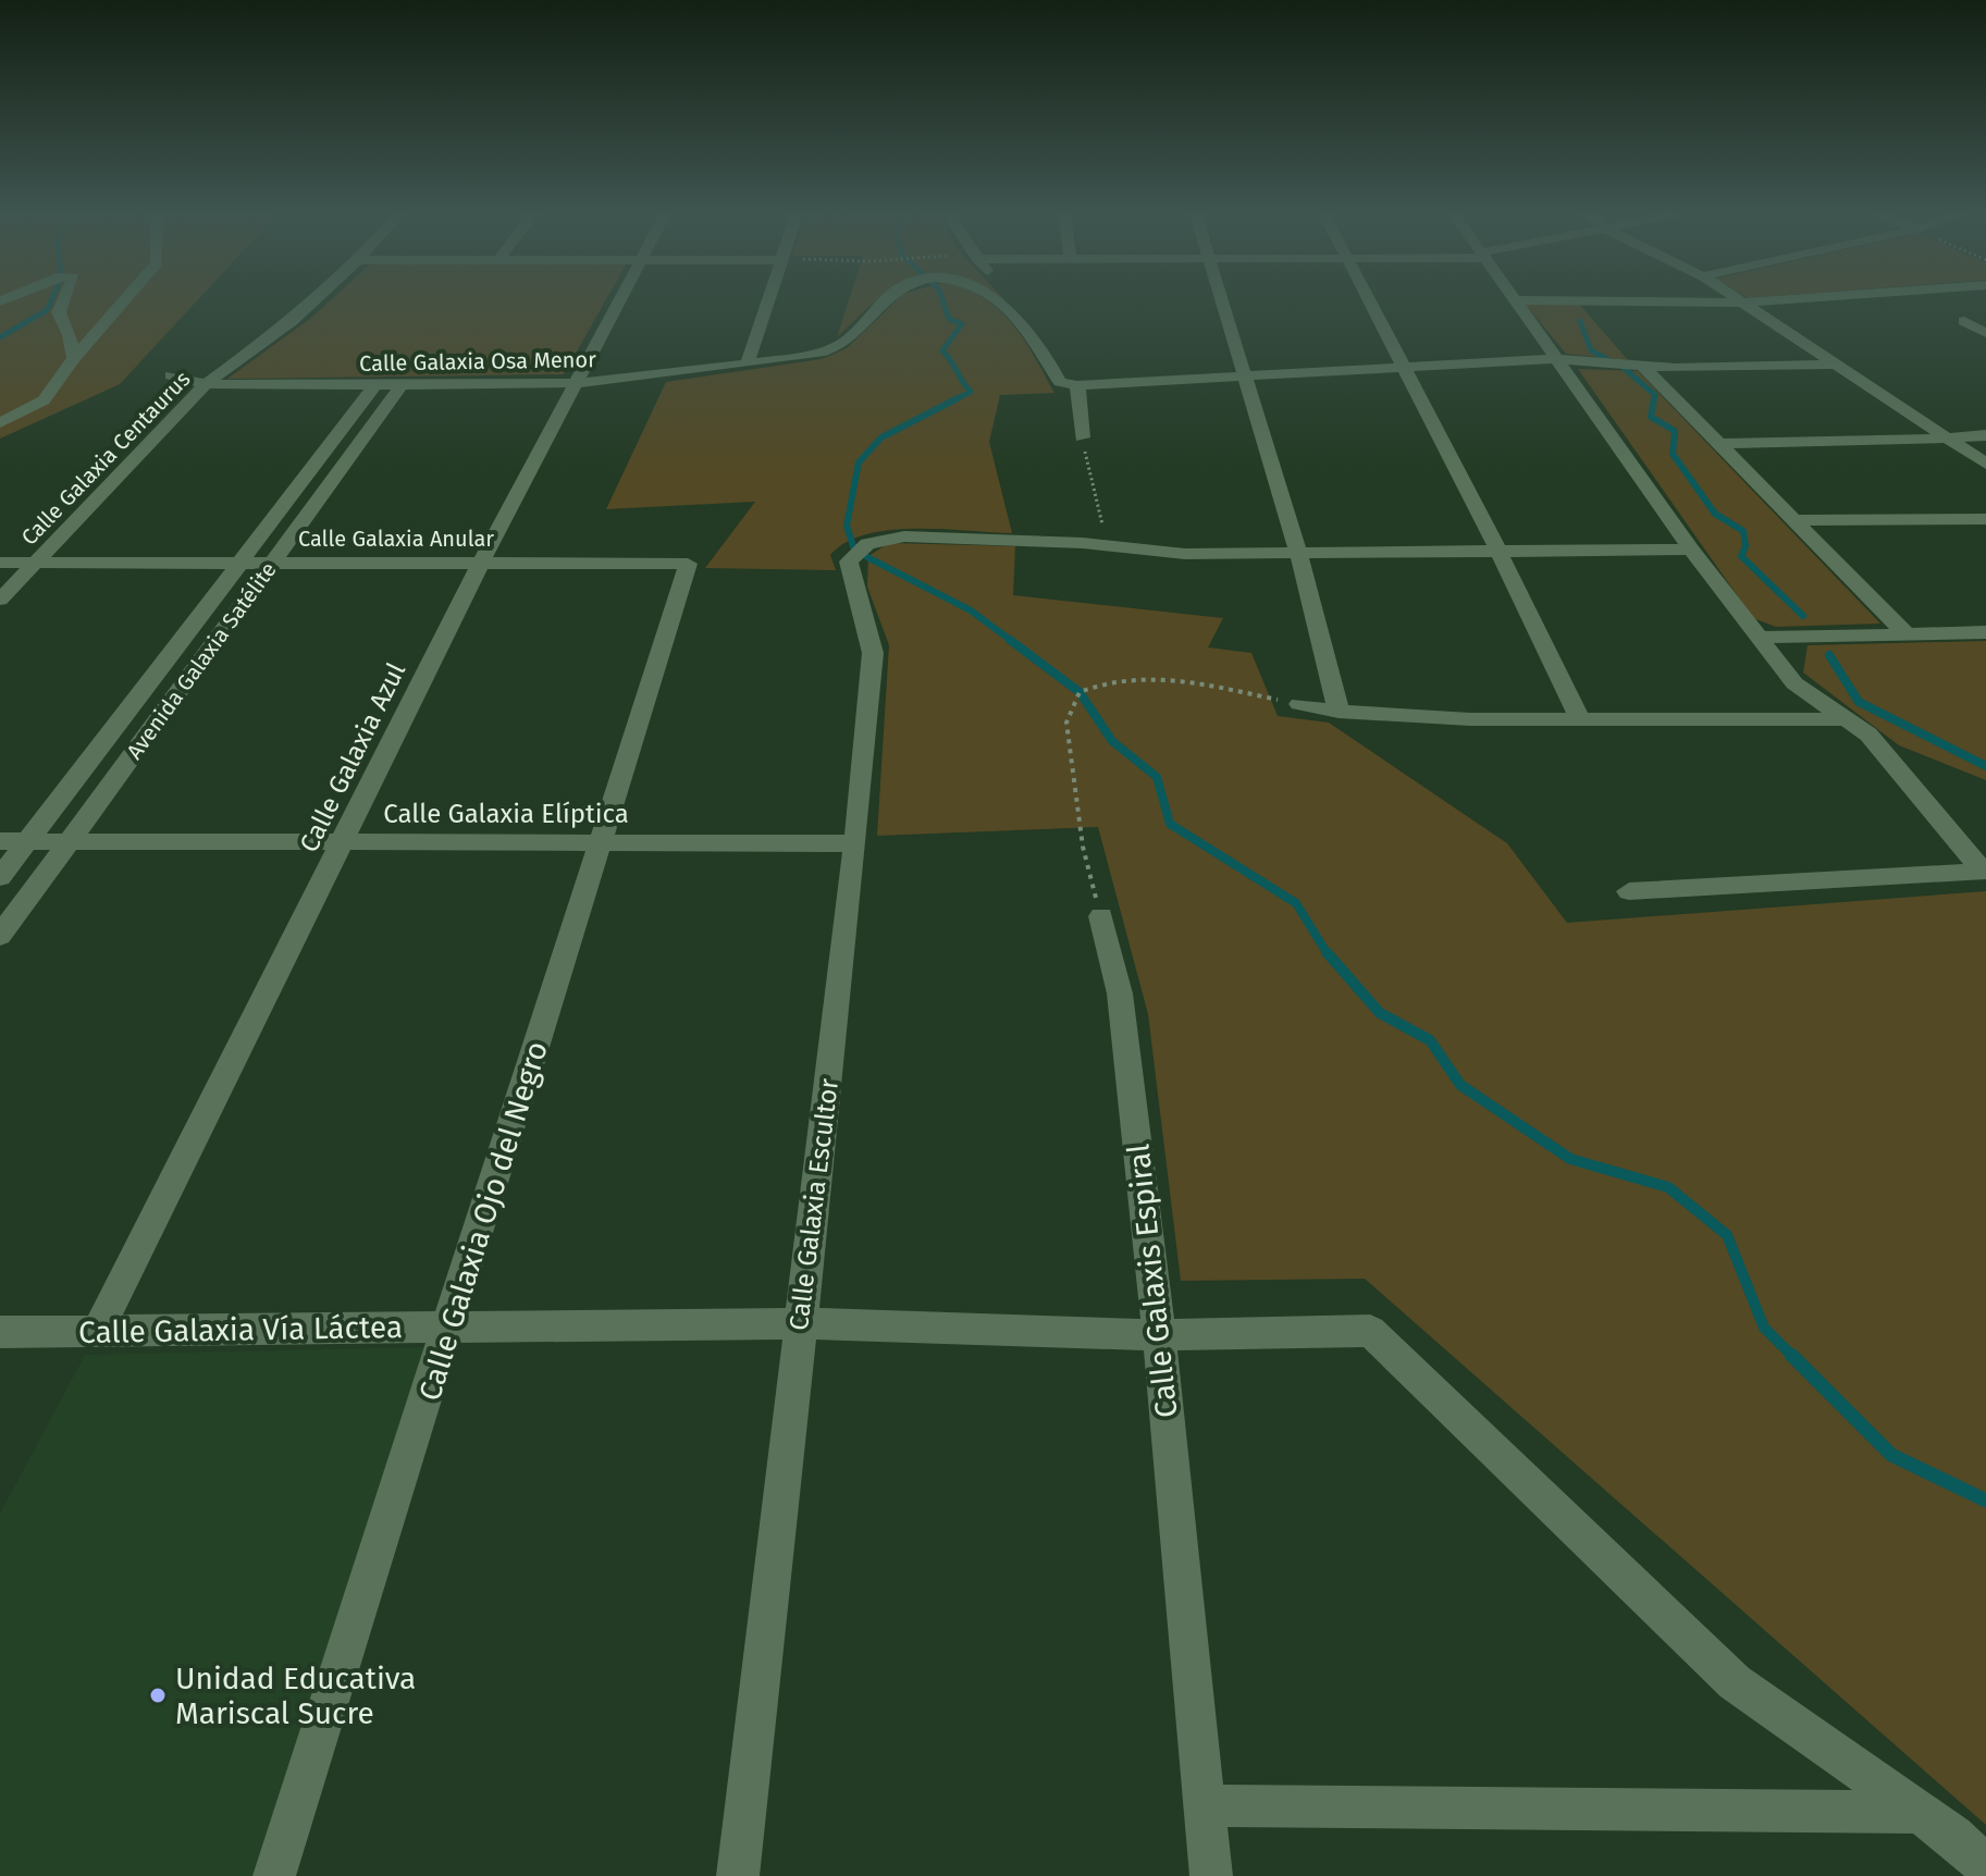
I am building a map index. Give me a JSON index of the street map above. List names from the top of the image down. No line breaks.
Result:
{"streets":{"street":["Calle Galaxia Osa Menor","Calle Galaxia Centaurus","Calle Galaxia Anular","Avenida Galaxia Satélite","Calle Galaxia Azul","Calle Galaxia Elíptica","Calle Galaxia Escultor","Calle Galaxia Ojo del Negro","Calle Galaxis Espiral","Calle Galaxia Vía Láctea"]},"crossings":[["Calle Galaxia Osa Menor","Calle Galaxia Centaurus"],["Calle Galaxia Osa Menor","Avenida Galaxia Satélite"],["Calle Galaxia Osa Menor","Calle Galaxia Azul"],["Calle Galaxia Centaurus","Calle Galaxia Anular"],["Calle Galaxia Anular","Avenida Galaxia Satélite"],["Calle Galaxia Anular","Calle Galaxia Azul"],["Calle Galaxia Anular","Calle Galaxia Ojo del Negro"],["Avenida Galaxia Satélite","Calle Galaxia Elíptica"],["Calle Galaxia Azul","Calle Galaxia Elíptica"],["Calle Galaxia Azul","Calle Galaxia Vía Láctea"],["Calle Galaxia Elíptica","Calle Galaxia Escultor"],["Calle Galaxia Elíptica","Calle Galaxia Ojo del Negro"],["Calle Galaxia Escultor","Calle Galaxia Vía Láctea"],["Calle Galaxia Ojo del Negro","Calle Galaxia Vía Láctea"],["Calle Galaxis Espiral","Calle Galaxia Vía Láctea"]],"places":["Unidad Educativa Mariscal Sucre"]}
